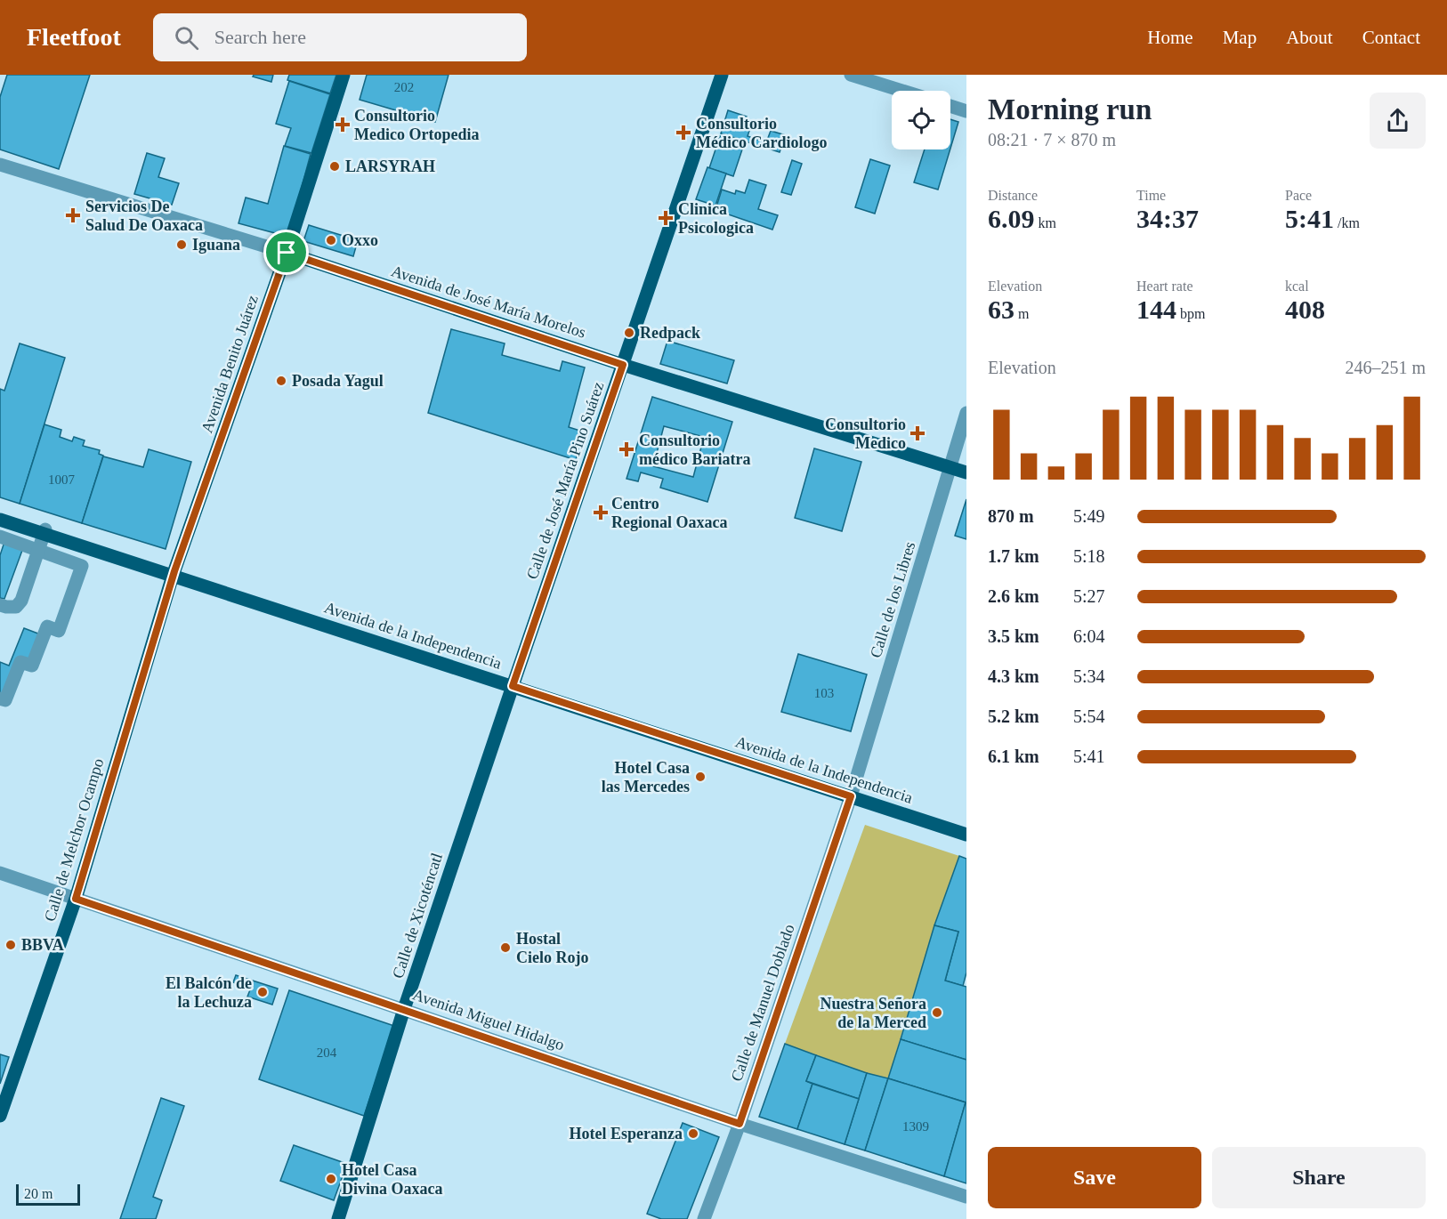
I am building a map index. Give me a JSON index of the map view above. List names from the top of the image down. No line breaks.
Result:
{"streets":{"main road":["Avenida de José María Morelos","Avenida Benito Juárez","Calle de José María Pino Suárez","Avenida de la Independencia","Calle de Melchor Ocampo","Calle de Xicoténcatl"],"street":["Calle de los Libres","Calle de Manuel Doblado","Avenida Miguel Hidalgo"]},"crossings":[["Avenida de José María Morelos","Avenida Benito Juárez"],["Avenida de José María Morelos","Calle de José María Pino Suárez"],["Avenida de José María Morelos","Calle de los Libres"],["Avenida Benito Juárez","Avenida de la Independencia"],["Avenida Benito Juárez","Calle de Melchor Ocampo"],["Calle de José María Pino Suárez","Avenida de la Independencia"],["Calle de José María Pino Suárez","Calle de Xicoténcatl"],["Calle de los Libres","Avenida de la Independencia"],["Calle de los Libres","Calle de Manuel Doblado"],["Avenida de la Independencia","Calle de Melchor Ocampo"],["Avenida de la Independencia","Calle de Xicoténcatl"],["Avenida de la Independencia","Calle de Manuel Doblado"],["Calle de Melchor Ocampo","Avenida Miguel Hidalgo"],["Calle de Xicoténcatl","Avenida Miguel Hidalgo"],["Calle de Manuel Doblado","Avenida Miguel Hidalgo"]],"places":{"health":["Consultorio Medico Ortopedia","Consultorio Médico Cardiologo","Servicios De Salud De Oaxaca","Clinica Psicologica","Consultorio Medico","Consultorio médico Bariatra","Centro Regional Oaxaca"],"other":["LARSYRAH","Oxxo","Iguana","Redpack","Posada Yagul","Hotel Casa las Mercedes","BBVA","Hostal Cielo Rojo","El Balcón de la Lechuza","Nuestra Señora de la Merced","Hotel Esperanza","Hotel Casa Divina Oaxaca"]},"house_numbers":["202","1007","103","204","1309"],"scale_bar":"20 m","page":{"header":"Fleetfoot","search":"Search here","nav":["Home","Map","About","Contact"],"heading":["Morning run","08:21 · 7 × 870 m"],"stats":[["Distance","6.09 km"],["Time","34:37"],["Pace","5:41 /km"],["Elevation","63 m"],["Heart rate","144 bpm"],["kcal","408"]],"chart":["Elevation","246–251 m"],"list":[{"name":"870 m","note":"5:49"},{"name":"1.7 km","note":"5:18"},{"name":"2.6 km","note":"5:27"},{"name":"3.5 km","note":"6:04"},{"name":"4.3 km","note":"5:34"},{"name":"5.2 km","note":"5:54"},{"name":"6.1 km","note":"5:41"}],"buttons":["Save","Share"],"scale":"20 m"}}
